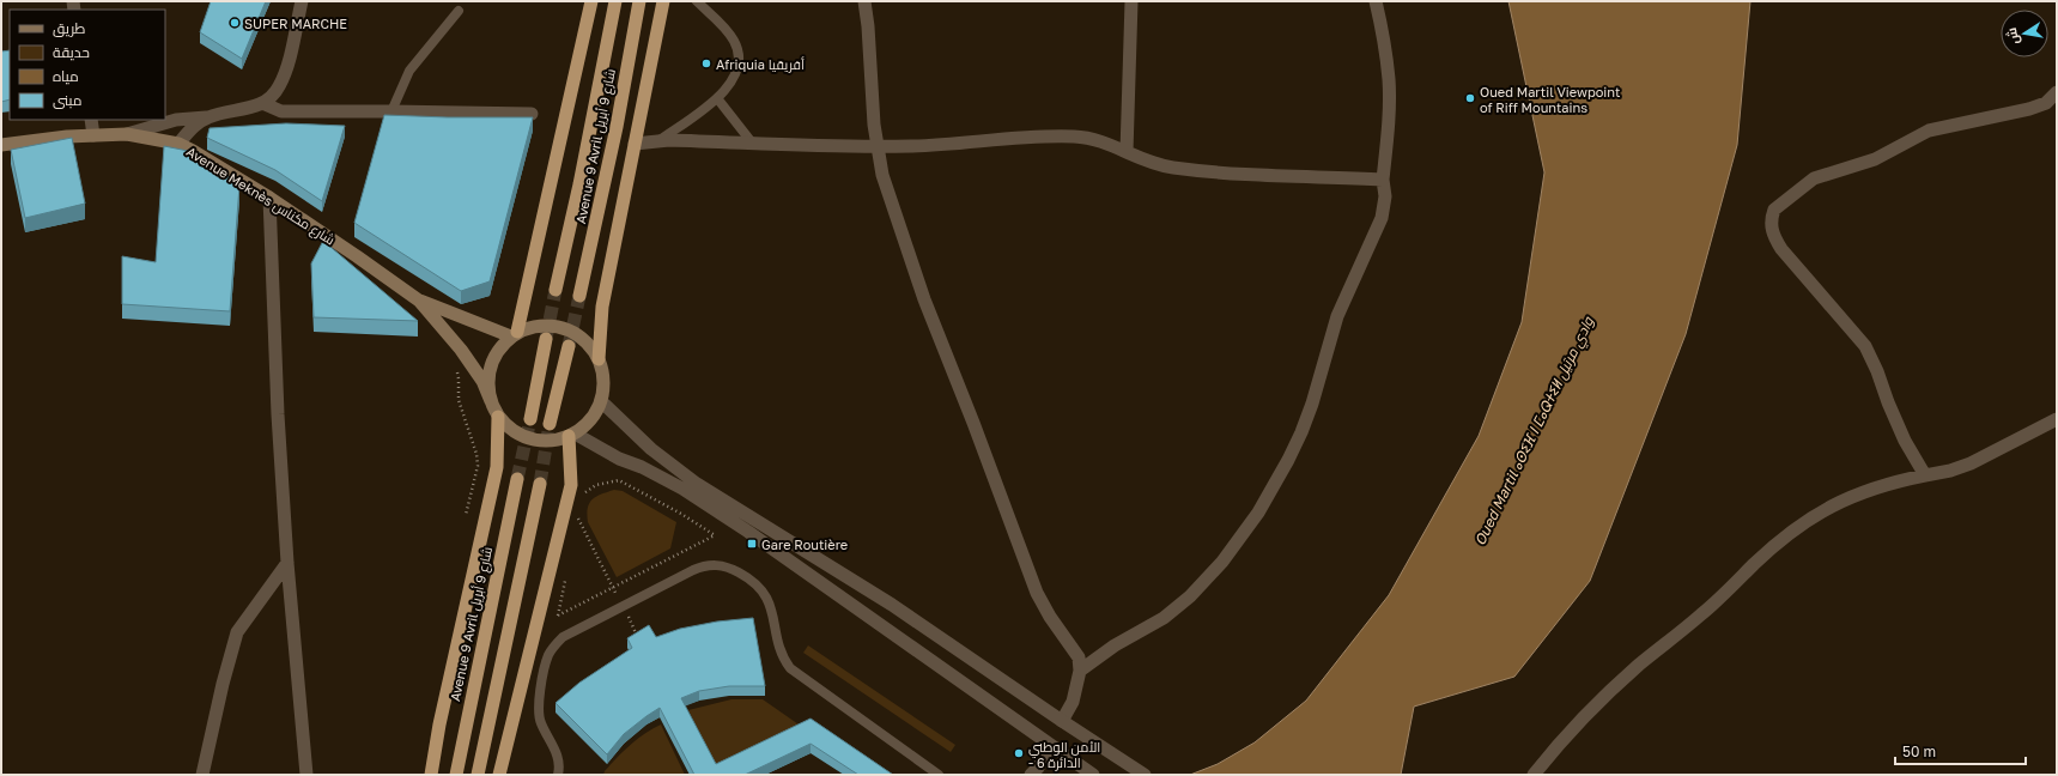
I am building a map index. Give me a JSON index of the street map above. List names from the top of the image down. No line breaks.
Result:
{"streets":{"highway":["Avenue 9 Avril شارع 9 أبريل"],"main road":["Avenue Meknès شارع مكناس"]},"water":["Oued Martil ⴰⵙⵉⴼ ⵏ ⵎⴰⵕⵜⵉⵍ وادي مرتيل"],"places":{"other":["SUPER MARCHE","Afriquia أفريقيا","Oued Martil Viewpoint of Riff Mountains","الأمن الوطني - الدائرة 6"],"transit":["Gare Routière"]},"legend":["طريق","حديقة","مياه","مبنى"],"scale_bar":"50 m","north":"left"}
